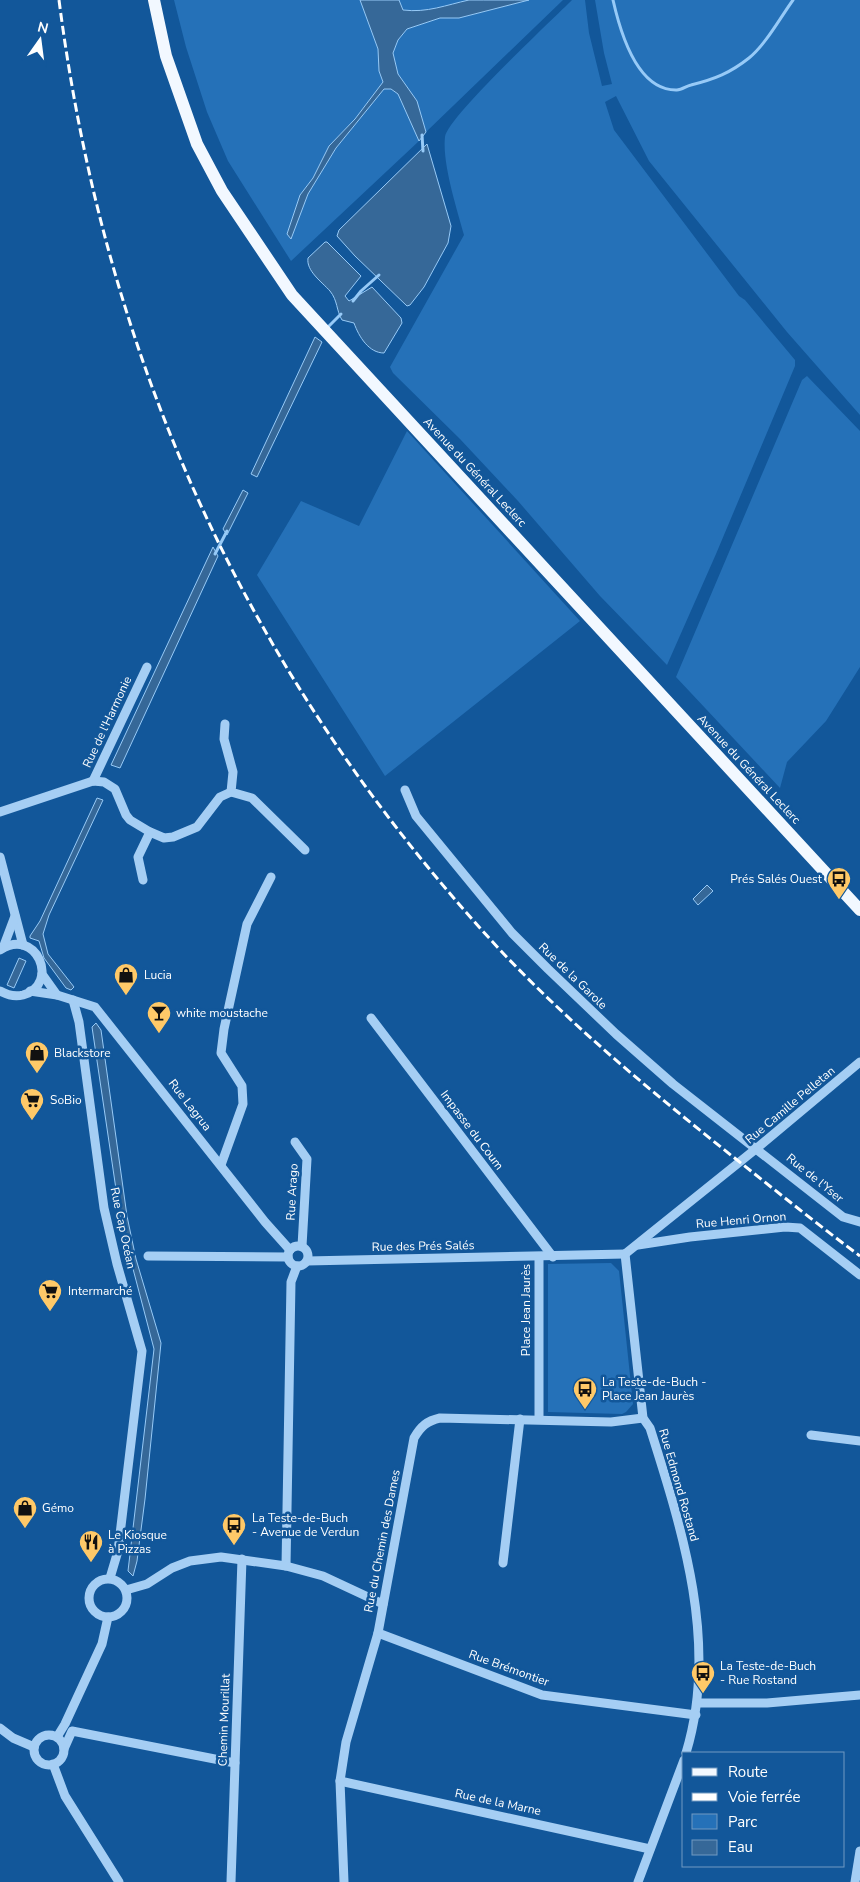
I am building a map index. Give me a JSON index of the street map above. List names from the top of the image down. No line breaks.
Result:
{"streets":{"main road":["Avenue du Général Leclerc"],"street":["Rue de l'Harmonie","Rue de la Garole","Rue Lagrua","Rue Camille Pelletan","Impasse du Coum","Rue de l'Yser","Rue Arago","Rue Henri Ornon","Rue Cap Océan","Rue des Prés Salés","Place Jean Jaurès","Rue Edmond Rostand","Rue du Chemin des Dames","Rue Brémontier","Chemin Mourillat","Rue de la Marne"]},"crossings":[["Rue de la Garole","Rue Camille Pelletan"],["Rue de la Garole","Rue de l'Yser"],["Rue Lagrua","Rue Arago"],["Rue Lagrua","Rue Cap Océan"],["Rue Lagrua","Rue des Prés Salés"],["Rue Camille Pelletan","Rue de l'Yser"],["Rue Camille Pelletan","Rue Henri Ornon"],["Impasse du Coum","Place Jean Jaurès"],["Rue Arago","Rue des Prés Salés"],["Rue des Prés Salés","Place Jean Jaurès"],["Place Jean Jaurès","Rue Edmond Rostand"],["Place Jean Jaurès","Rue du Chemin des Dames"],["Rue Edmond Rostand","Rue du Chemin des Dames"],["Rue Edmond Rostand","Rue Brémontier"],["Rue du Chemin des Dames","Rue Brémontier"],["Rue du Chemin des Dames","Rue de la Marne"]],"places":{"bus stop":["Prés Salés Ouest","La Teste-de-Buch - Place Jean Jaurès","La Teste-de-Buch - Avenue de Verdun","La Teste-de-Buch - Rue Rostand"],"shop":["Lucia","Blackstore","Gémo"],"bar":["white moustache"],"supermarket":["SoBio","Intermarché"],"restaurant":["Le Kiosque à Pizzas"]},"legend":["Route","Voie ferrée","Parc","Eau"],"north":"top"}
